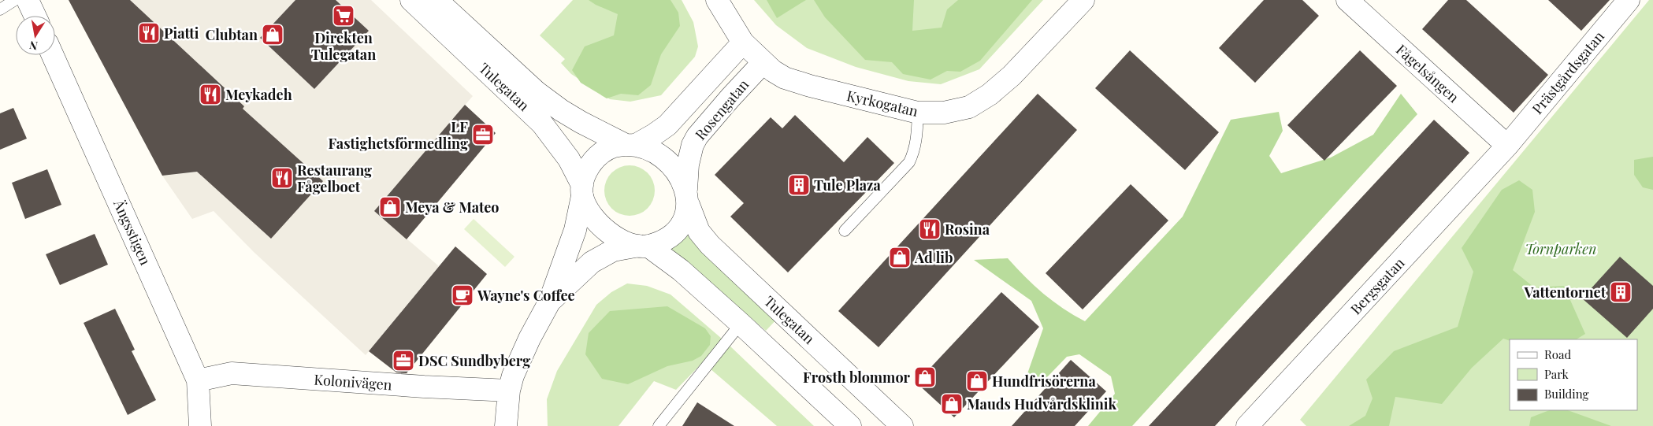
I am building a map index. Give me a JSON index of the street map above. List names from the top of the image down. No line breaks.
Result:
{"streets":{"street":["Prästgårdsgatan","Fågelsången","Tulegatan","Kyrkogatan","Rosengatan","Ängsstigen","Bergsgatan","Kolonivägen"]},"crossings":[["Prästgårdsgatan","Fågelsången"],["Prästgårdsgatan","Bergsgatan"],["Fågelsången","Bergsgatan"],["Tulegatan","Rosengatan"],["Kyrkogatan","Rosengatan"],["Ängsstigen","Kolonivägen"]],"parks":["Tornparken"],"places":{"supermarket":["Direkten Tulegatan"],"restaurant":["Piatti","Meykadeh","Restaurang Fågelboet","Rosina"],"shop":["Clubtan","Meya & Mateo","Ad lib","Frosth blommor","Hundfrisörerna","Mauds Hudvårdsklinik"],"office":["LF Fastighetsförmedling","DSC Sundbyberg"],"building":["Tule Plaza","Vattentornet"],"cafe":["Wayne's Coffee"]},"legend":["Road","Park","Building"],"north":"bottom"}
